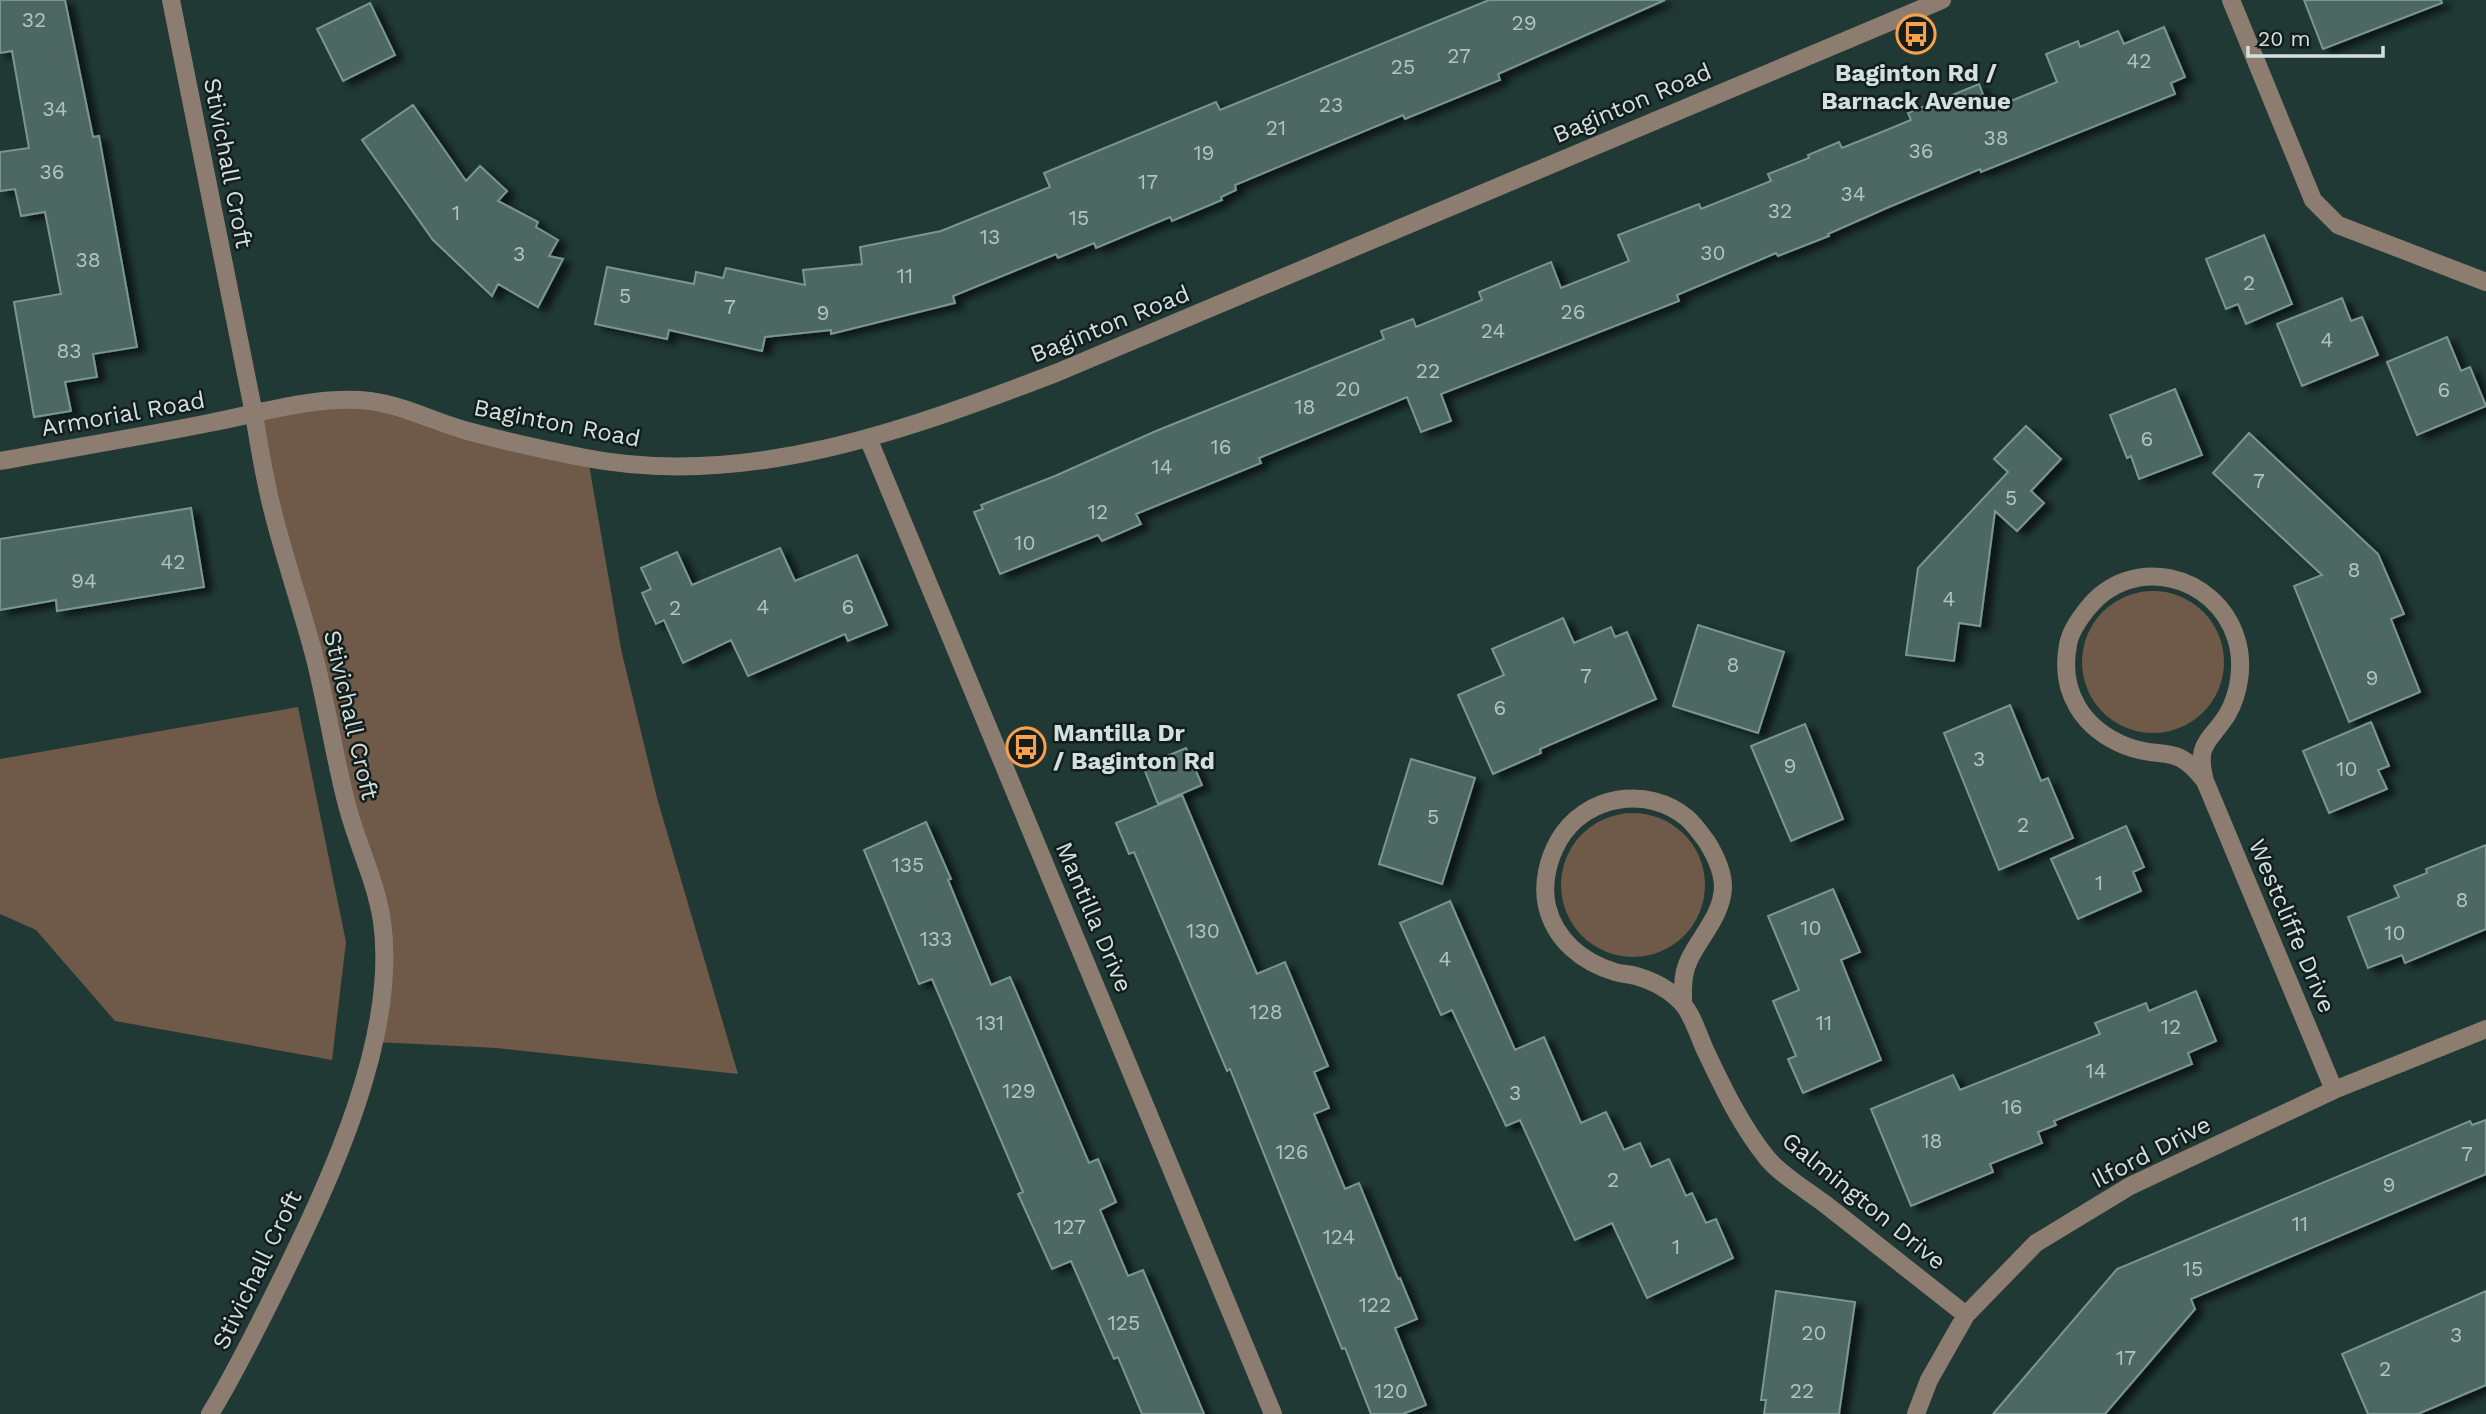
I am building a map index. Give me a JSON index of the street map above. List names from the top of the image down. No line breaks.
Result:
{"streets":{"street":["Baginton Road","Stivichall Croft","Armorial Road","Mantilla Drive","Westcliffe Drive","Ilford Drive","Galmington Drive"]},"crossings":[["Baginton Road","Stivichall Croft"],["Baginton Road","Armorial Road"],["Baginton Road","Mantilla Drive"],["Stivichall Croft","Armorial Road"],["Westcliffe Drive","Ilford Drive"],["Ilford Drive","Galmington Drive"]],"places":{"bus stop":["Baginton Rd / Barnack Avenue","Mantilla Dr / Baginton Rd"]},"house_numbers":["32","29","27","42","25","23","34","21","38","36","19","36","17","34","32","1","15","13","30","3","38","11","2","5","7","26","9","24","4","83","22","20","6","18","6","16","14","7","5","12","10","42","8","94","4","4","6","2","8","7","9","6","3","9","10","5","2","135","1","8","10","130","10","133","4","128","131","11","12","14","129","3","16","18","126","7","2","9","11","127","124","1","15","122","125","20","3","17","2","120","22"],"scale_bar":"20 m"}
